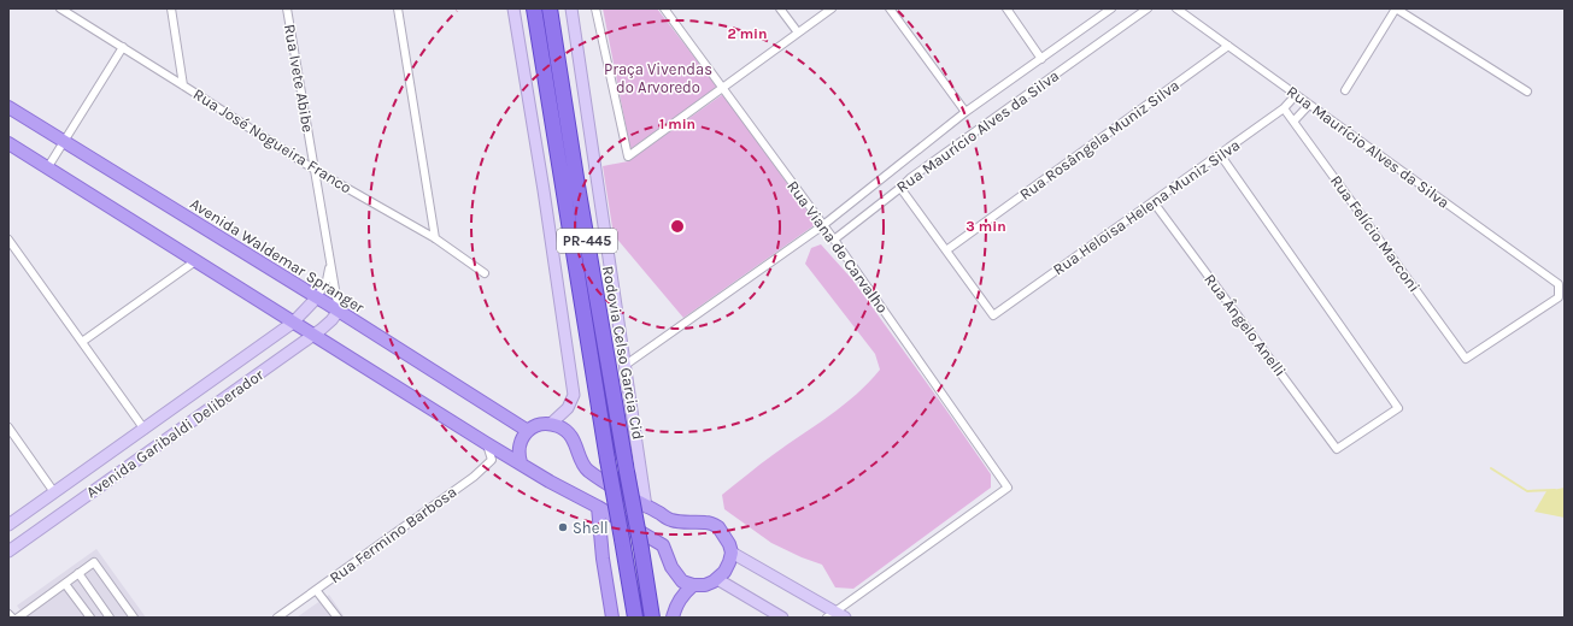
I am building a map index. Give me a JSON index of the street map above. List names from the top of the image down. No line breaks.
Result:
{"streets":{"highway":["PR-445","Rodovia Celso Garcia Cid"],"main road":["Avenida Waldemar Spranger"],"street":["Rua Ivete Abibe","Rua Maurício Alves da Silva","Rua Rosângela Muniz Silva","Rua José Nogueira Franco","Rua Heloisa Helena Muniz Silva","Rua Felício Marconi","Rua Viana de Carvalho","Rua Ângelo Anelli","Avenida Garibaldi Deliberador","Rua Fermino Barbosa"]},"crossings":[["Rua Ivete Abibe","Rua José Nogueira Franco"],["Rua Ivete Abibe","Avenida Waldemar Spranger"],["Rua Ivete Abibe","Avenida Garibaldi Deliberador"],["Rua Maurício Alves da Silva","Rua Rosângela Muniz Silva"],["Rua Maurício Alves da Silva","Rua Heloisa Helena Muniz Silva"],["Rua Maurício Alves da Silva","Rua Felício Marconi"],["Rua Maurício Alves da Silva","Rua Viana de Carvalho"],["Rua Rosângela Muniz Silva","Rua Heloisa Helena Muniz Silva"],["Rua Heloisa Helena Muniz Silva","Rua Felício Marconi"],["Rua Heloisa Helena Muniz Silva","Rua Ângelo Anelli"],["Avenida Waldemar Spranger","Avenida Garibaldi Deliberador"]],"parks":["Praça Vivendas do Arvoredo"],"places":["Shell"],"rings":["2 min","1 min","3 min"]}
